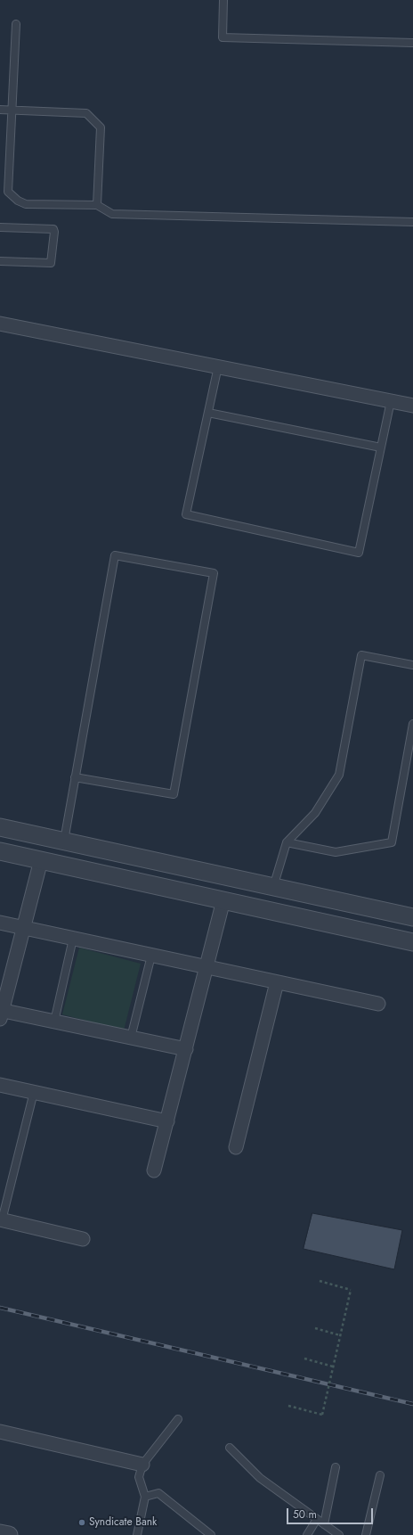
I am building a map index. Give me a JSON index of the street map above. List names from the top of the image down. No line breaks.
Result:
{"places":["Syndicate Bank"],"scale_bar":"50 m"}
